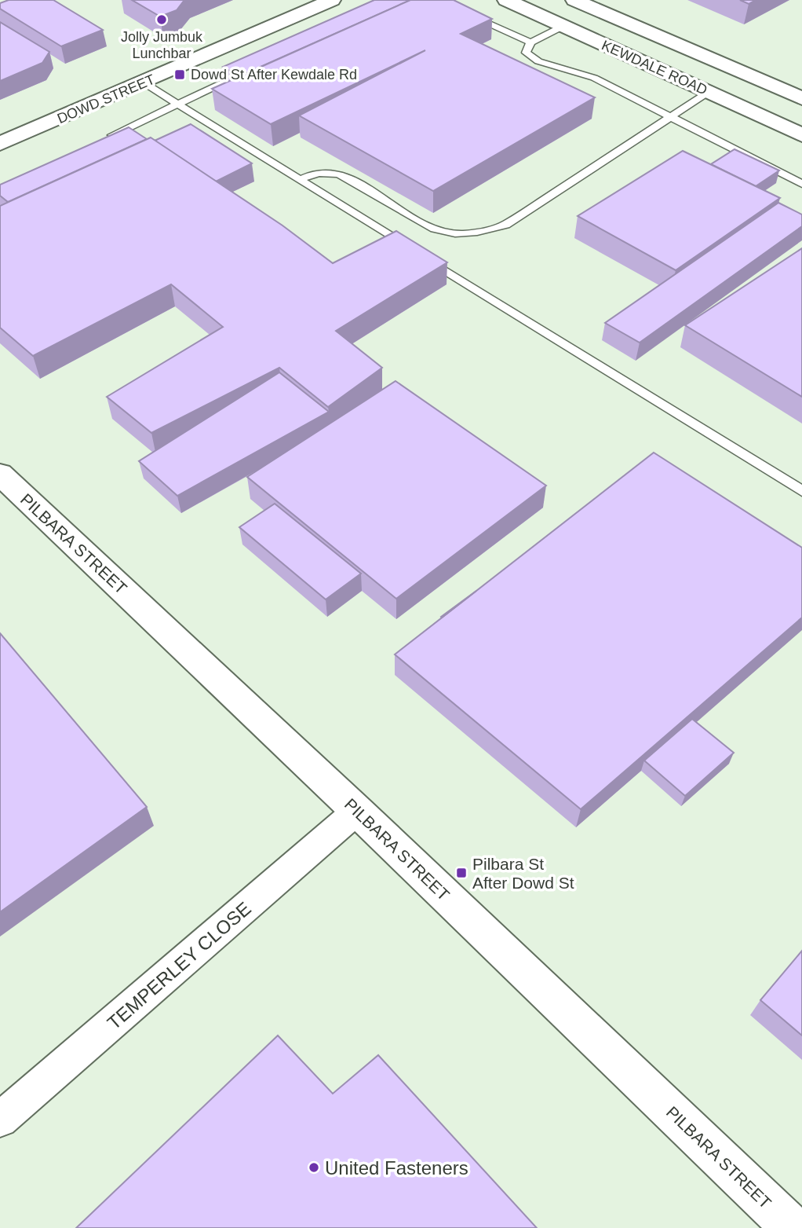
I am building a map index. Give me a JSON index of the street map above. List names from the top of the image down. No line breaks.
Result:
{"streets":{"main road":["KEWDALE ROAD","DOWD STREET","PILBARA STREET"],"street":["TEMPERLEY CLOSE"]},"crossings":[["PILBARA STREET","TEMPERLEY CLOSE"]],"places":{"other":["Jolly Jumbuk Lunchbar","United Fasteners"],"transit":["Dowd St After Kewdale Rd","Pilbara St After Dowd St"]}}
